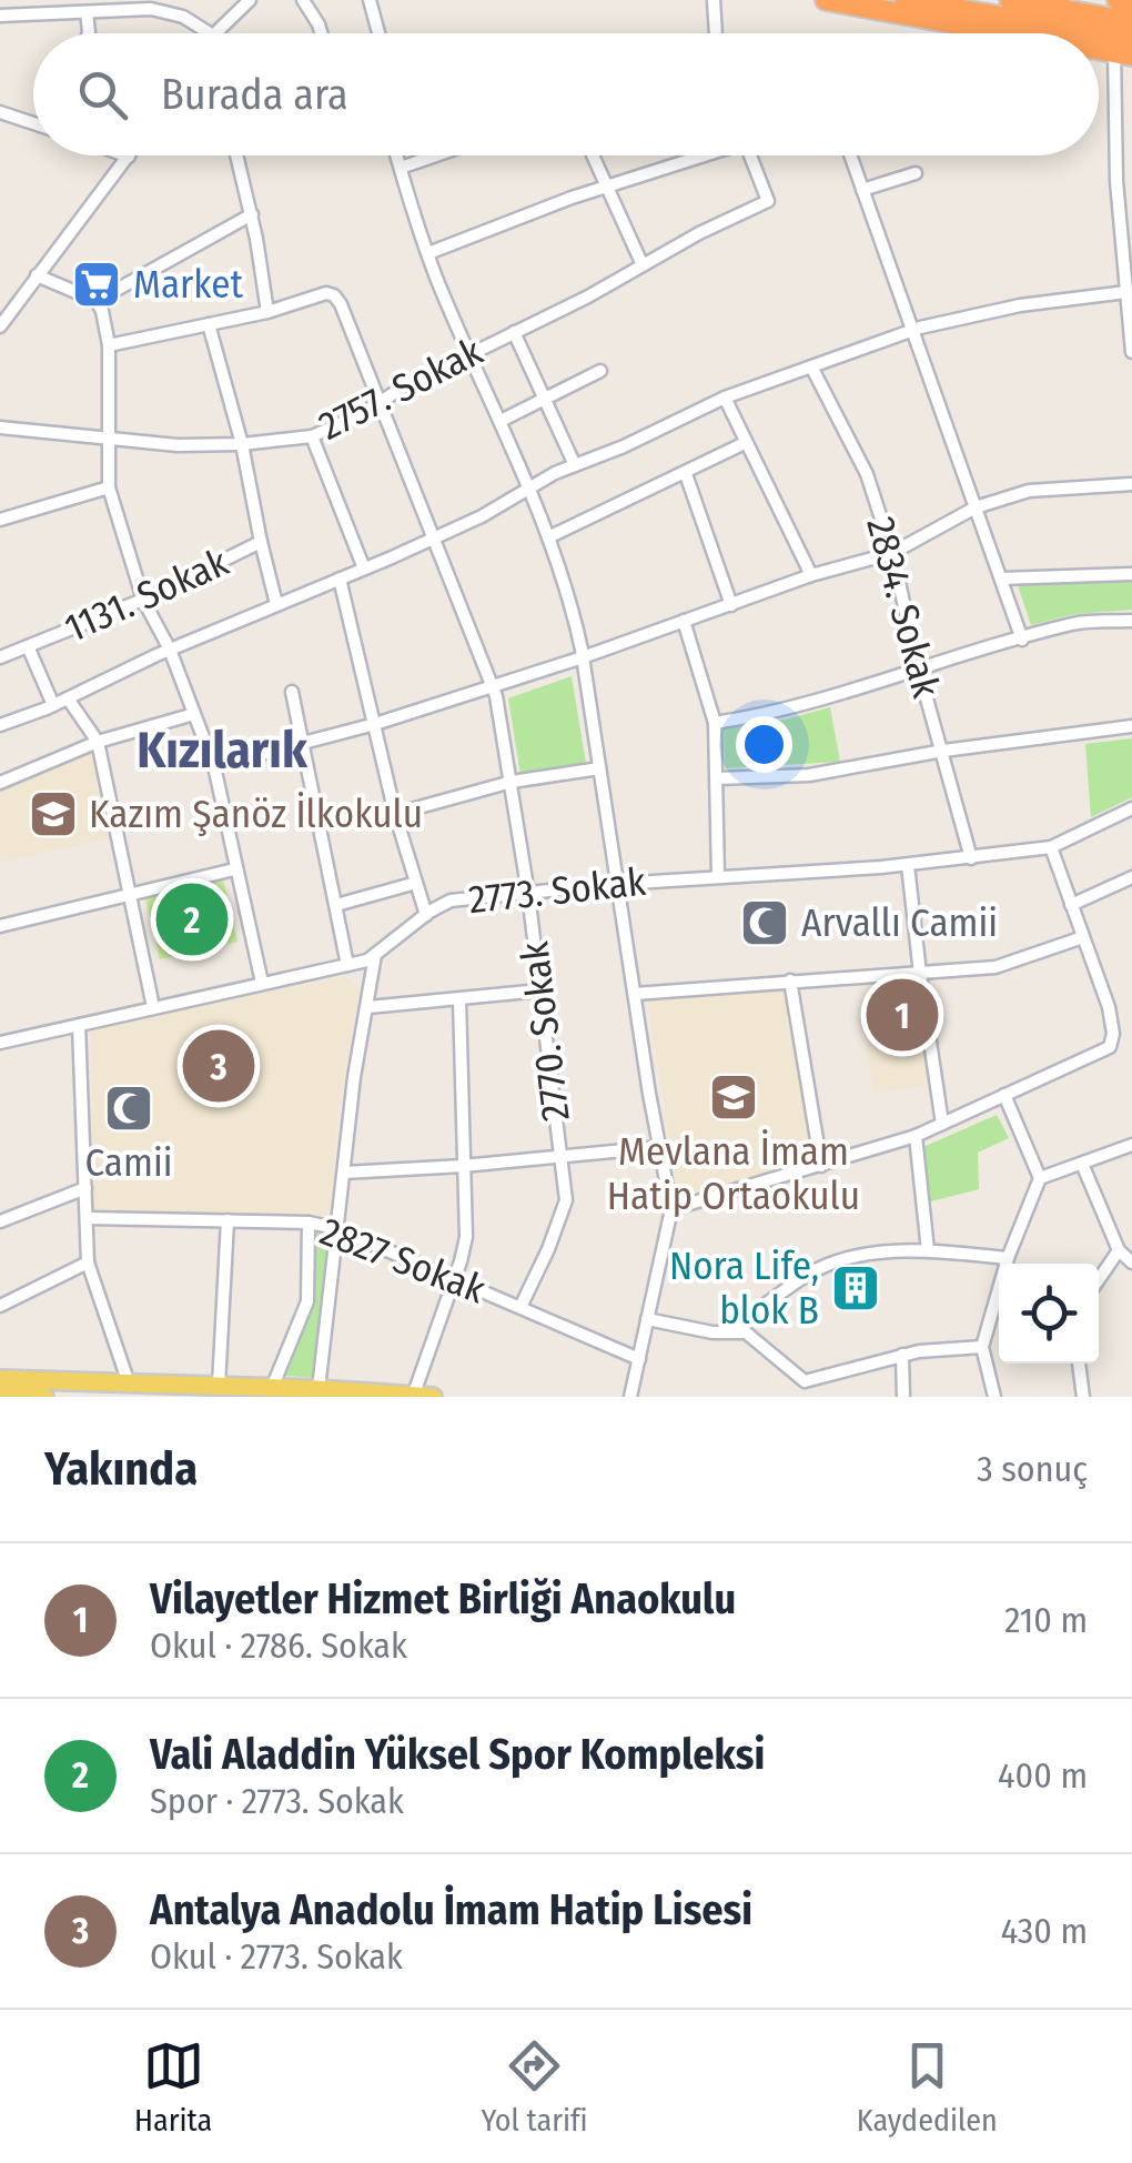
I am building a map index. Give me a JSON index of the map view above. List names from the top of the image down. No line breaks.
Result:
{"streets":{"street":["2757. Sokak","1131. Sokak","2834. Sokak","2773. Sokak","2770. Sokak","2827 Sokak"]},"crossings":[["2757. Sokak","1131. Sokak"],["2757. Sokak","2770. Sokak"],["2834. Sokak","2773. Sokak"],["2773. Sokak","2770. Sokak"],["2770. Sokak","2827 Sokak"]],"districts":["Kızılarık"],"places":{"supermarket":["Market"],"school or university":["Kazım Şanöz İlkokulu","Mevlana İmam Hatip Ortaokulu"],"mosque":["Arvallı Camii","Camii"],"building":["Nora Life, blok B"]},"page":{"search":"Burada ara","pins":["2","1","3"],"heading":["Yakında","3 sonuç"],"list":[{"mark":"1","name":"Vilayetler Hizmet Birliği Anaokulu","note":"Okul · 2786. Sokak","value":"210 m"},{"mark":"2","name":"Vali Aladdin Yüksel Spor Kompleksi","note":"Spor · 2773. Sokak","value":"400 m"},{"mark":"3","name":"Antalya Anadolu İmam Hatip Lisesi","note":"Okul · 2773. Sokak","value":"430 m"}],"nav":["Harita","Yol tarifi","Kaydedilen"]}}
